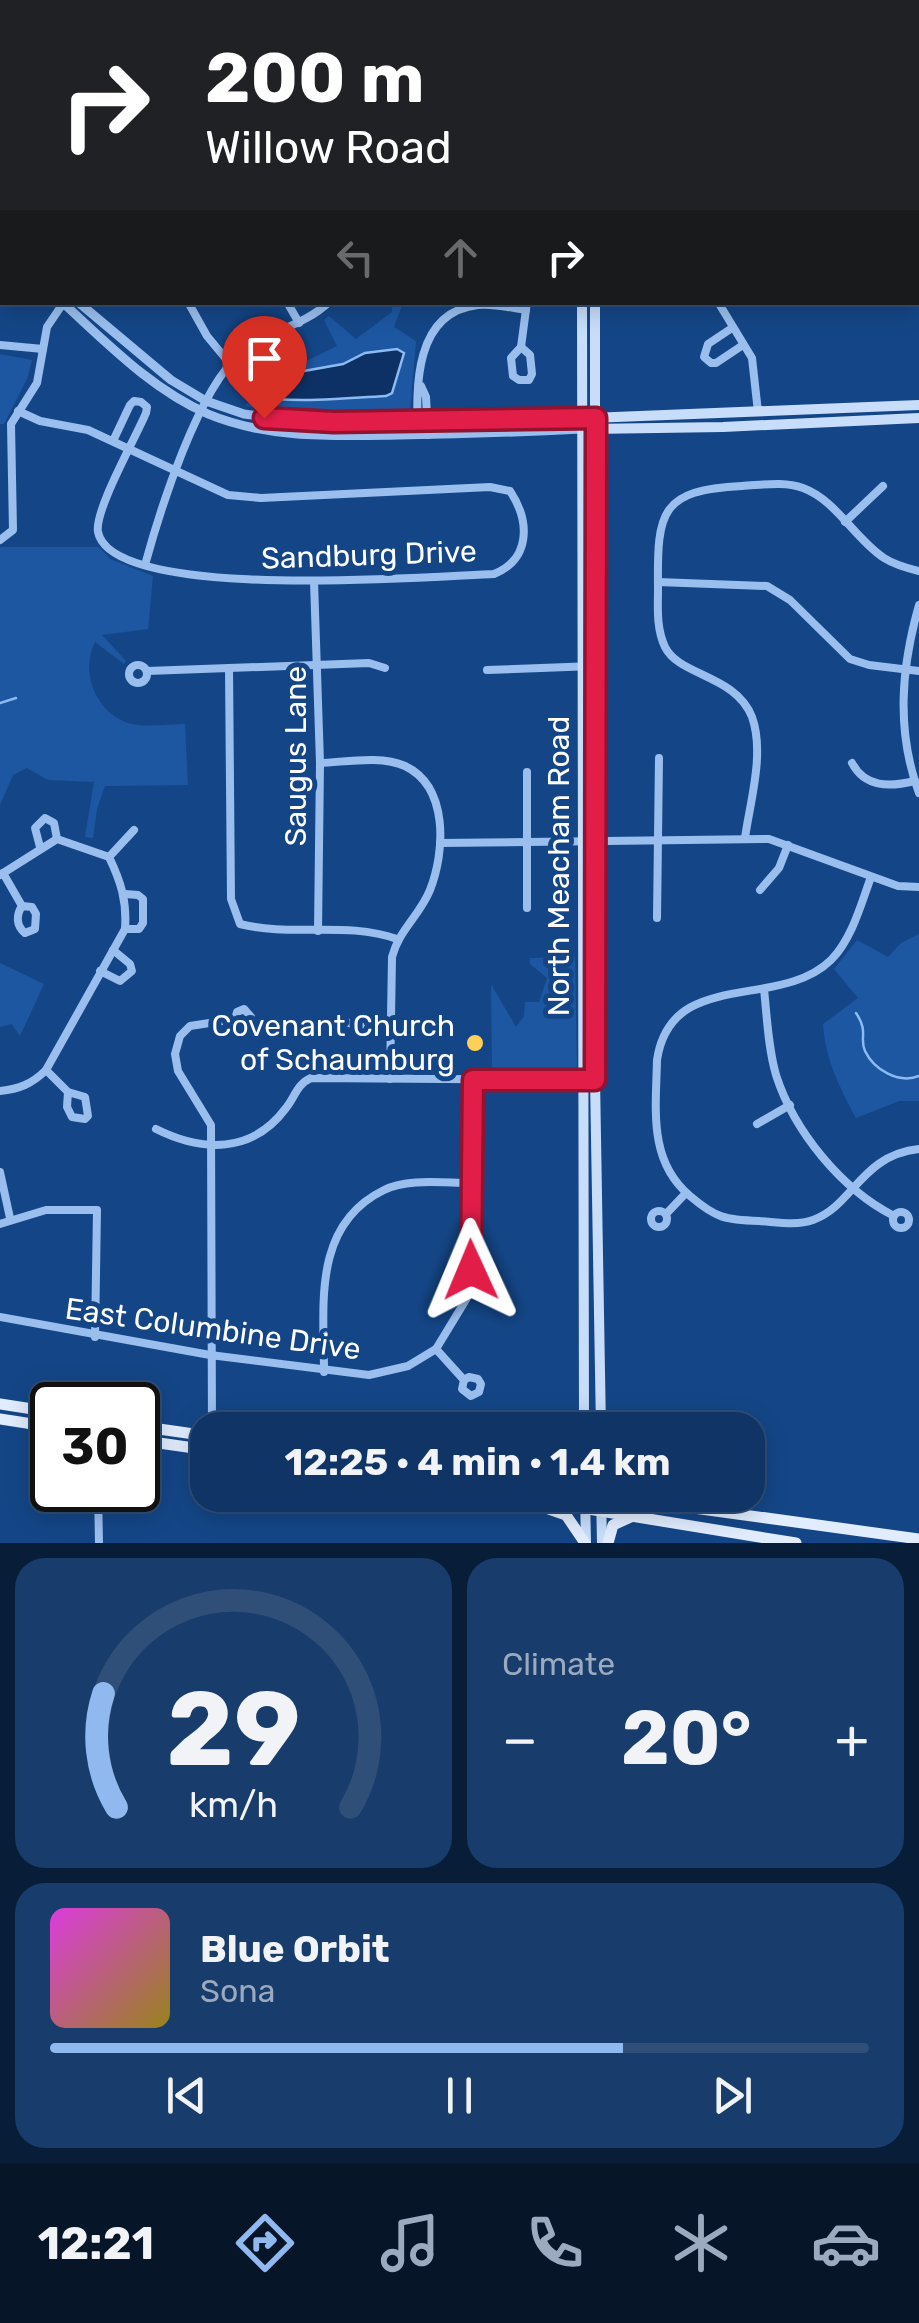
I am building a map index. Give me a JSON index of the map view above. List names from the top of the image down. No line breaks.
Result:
{"streets":{"main road":["North Meacham Road"],"street":["Sandburg Drive","Saugus Lane","East Columbine Drive"]},"crossings":[["Sandburg Drive","Saugus Lane"]],"places":["Covenant Church of Schaumburg"],"page":{"turn":["200 m","Willow Road"],"limit":"30","trip":"12:25 · 4 min · 1.4 km","tile":"Climate","heat":["−","20°","+"],"song":["Blue Orbit","Sona"],"tabs":"12:21","gauge":["29","km/h"]}}
